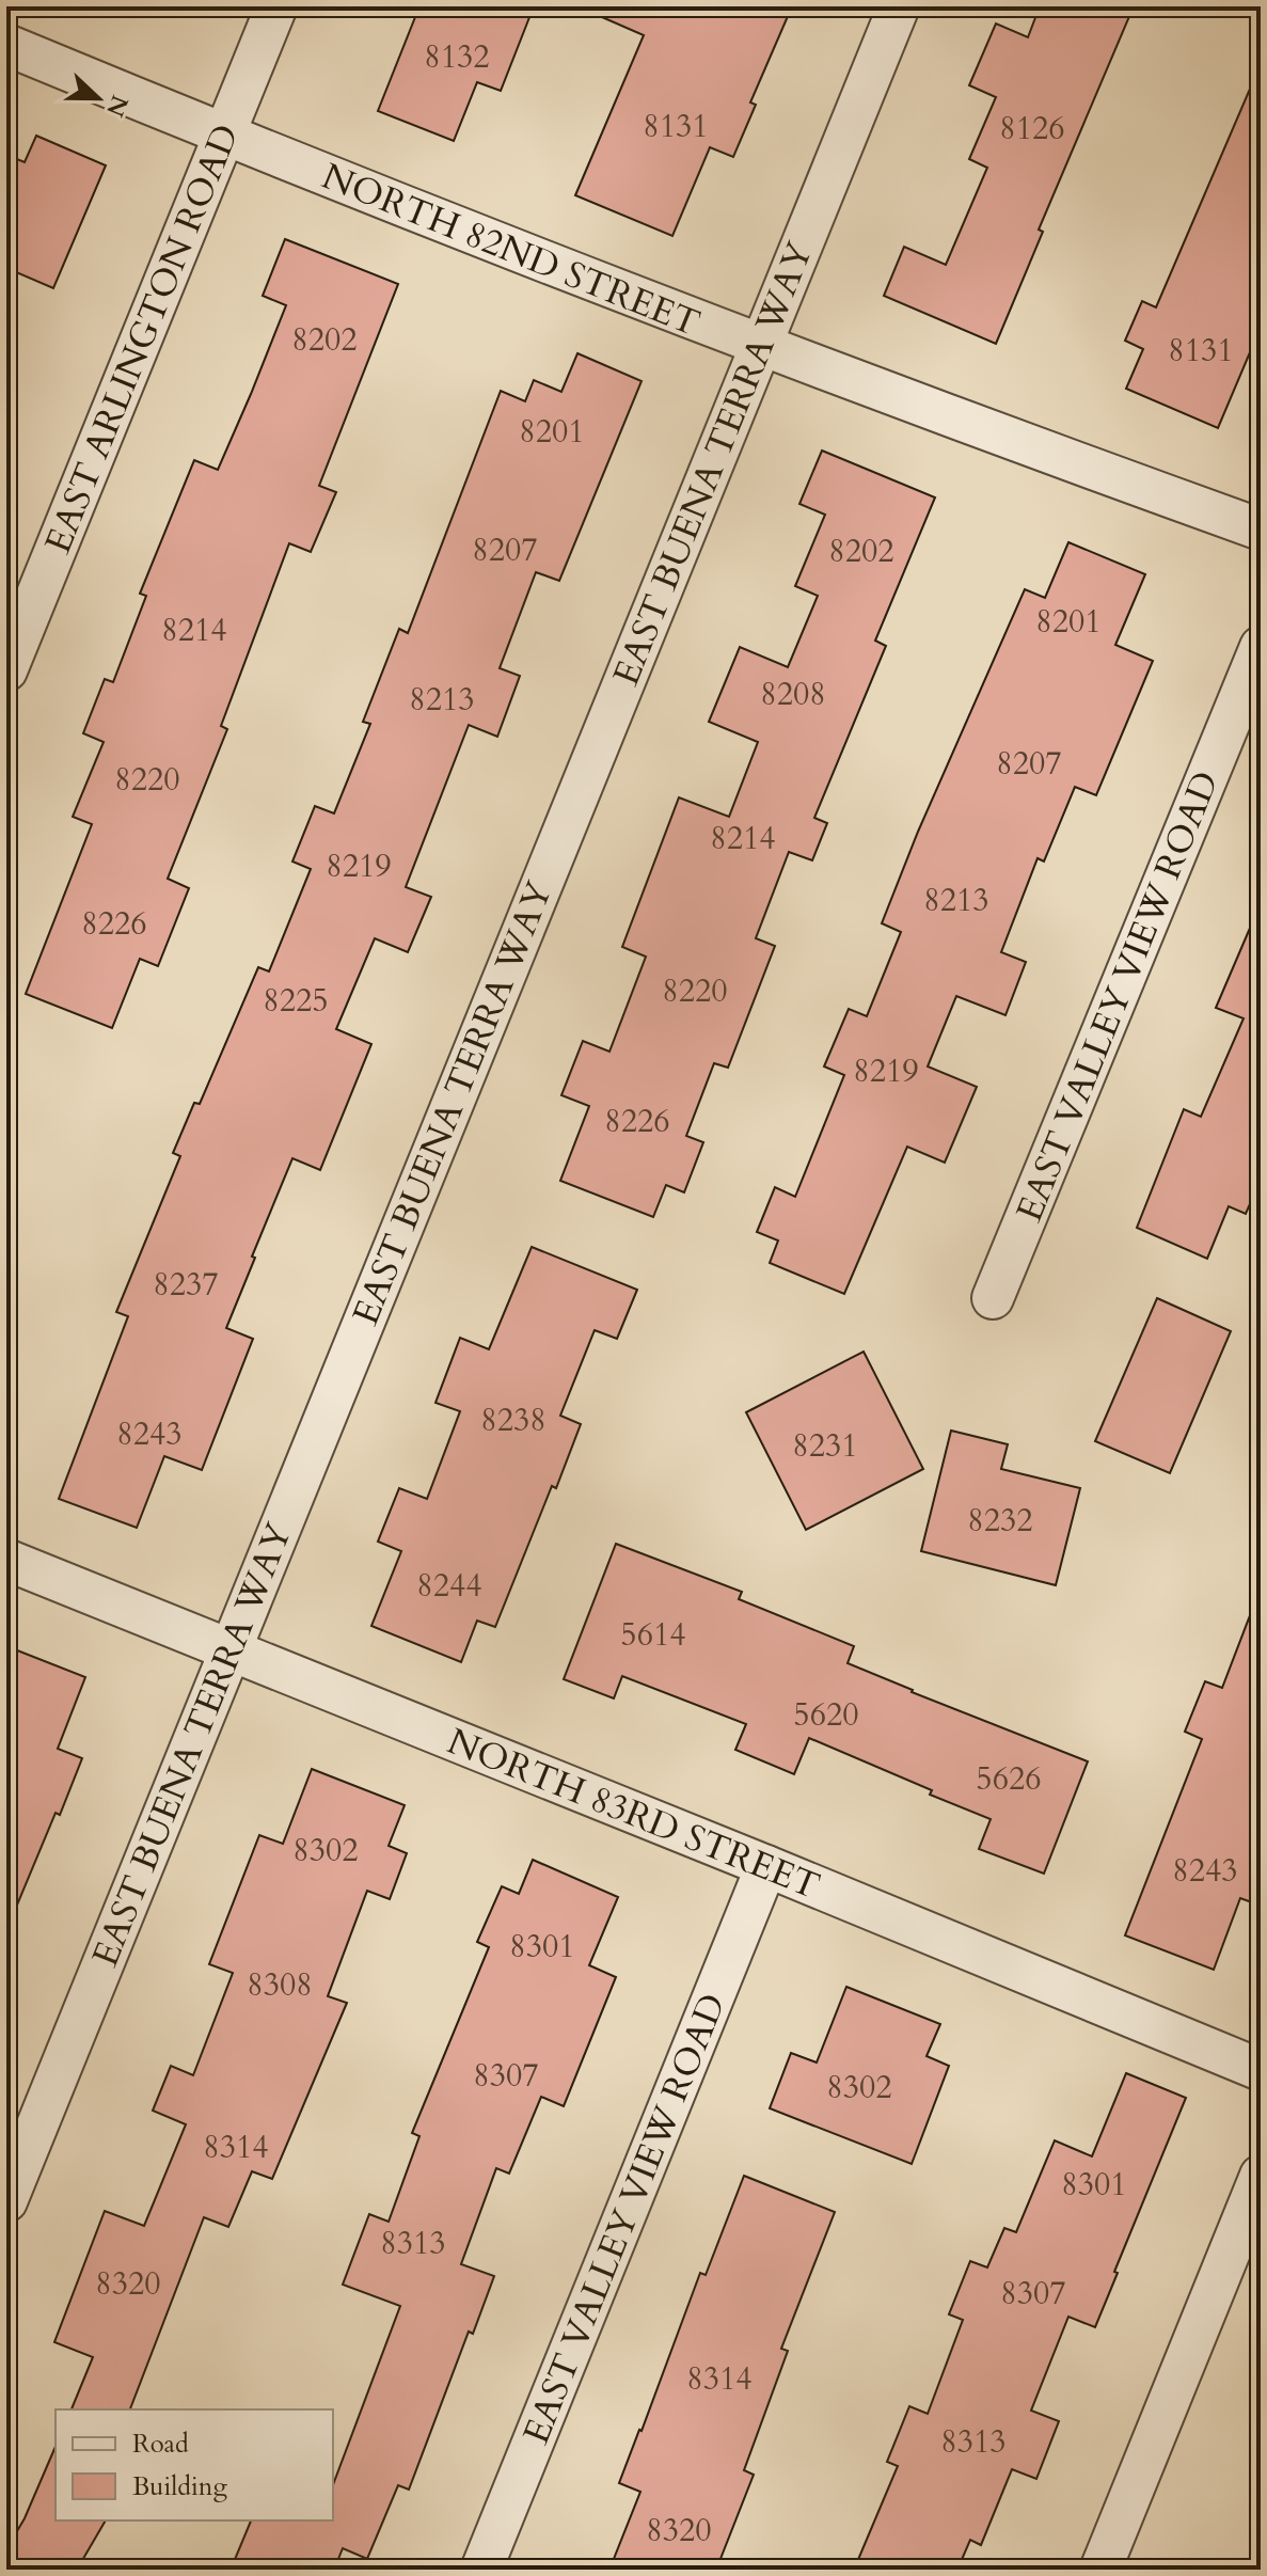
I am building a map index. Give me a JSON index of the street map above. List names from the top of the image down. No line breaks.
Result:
{"streets":{"street":["NORTH 82ND STREET","EAST ARLINGTON ROAD","EAST BUENA TERRA WAY","EAST VALLEY VIEW ROAD","NORTH 83RD STREET"]},"crossings":[["NORTH 82ND STREET","EAST ARLINGTON ROAD"],["NORTH 82ND STREET","EAST BUENA TERRA WAY"],["EAST BUENA TERRA WAY","NORTH 83RD STREET"],["EAST VALLEY VIEW ROAD","NORTH 83RD STREET"]],"house_numbers":["8132","8131","8126","8202","8131","8201","8207","8202","8201","8214","8208","8213","8207","8220","8214","8219","8213","8226","8220","8225","8219","8226","8237","8238","8243","8231","8232","8244","5614","5620","5626","8302","8243","8301","8308","8307","8302","8314","8301","8313","8320","8307","8314","8313","8320"],"legend":["Road","Building"],"north":"right"}
